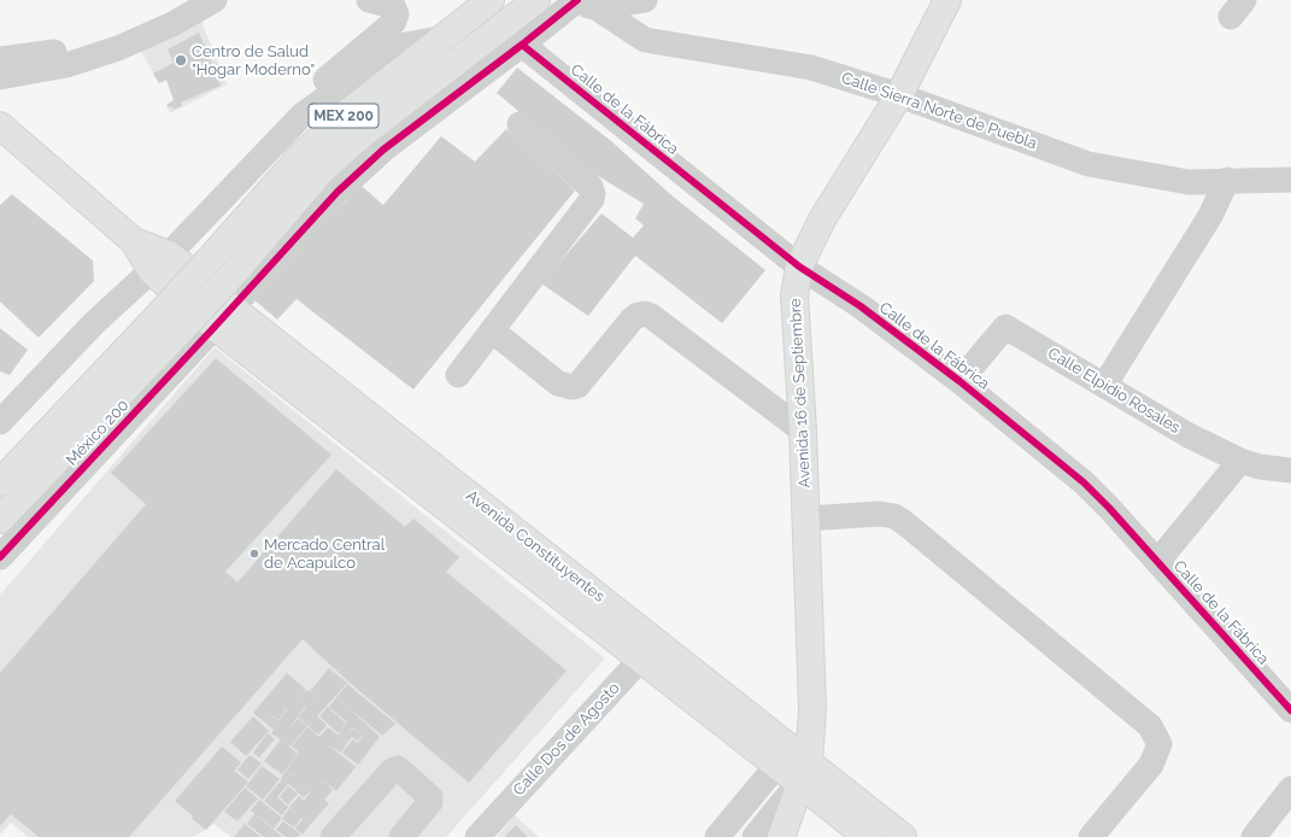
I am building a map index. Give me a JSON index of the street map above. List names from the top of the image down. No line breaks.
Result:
{"streets":{"main road":["MEX 200","Avenida 16 de Septiembre","México 200","Avenida Constituyentes"],"street":["Calle de la Fábrica","Calle Sierra Norte de Puebla","Calle Elpidio Rosales","Calle Dos de Agosto"]},"crossings":[["Calle de la Fábrica","Calle Elpidio Rosales"],["Calle de la Fábrica","Avenida 16 de Septiembre"],["Calle de la Fábrica","México 200"],["Calle Sierra Norte de Puebla","Avenida 16 de Septiembre"],["Calle Sierra Norte de Puebla","México 200"],["Avenida 16 de Septiembre","Avenida Constituyentes"],["México 200","Avenida Constituyentes"],["Avenida Constituyentes","Calle Dos de Agosto"]],"places":["Centro de Salud \"Hogar Moderno\"","Mercado Central de Acapulco"]}
